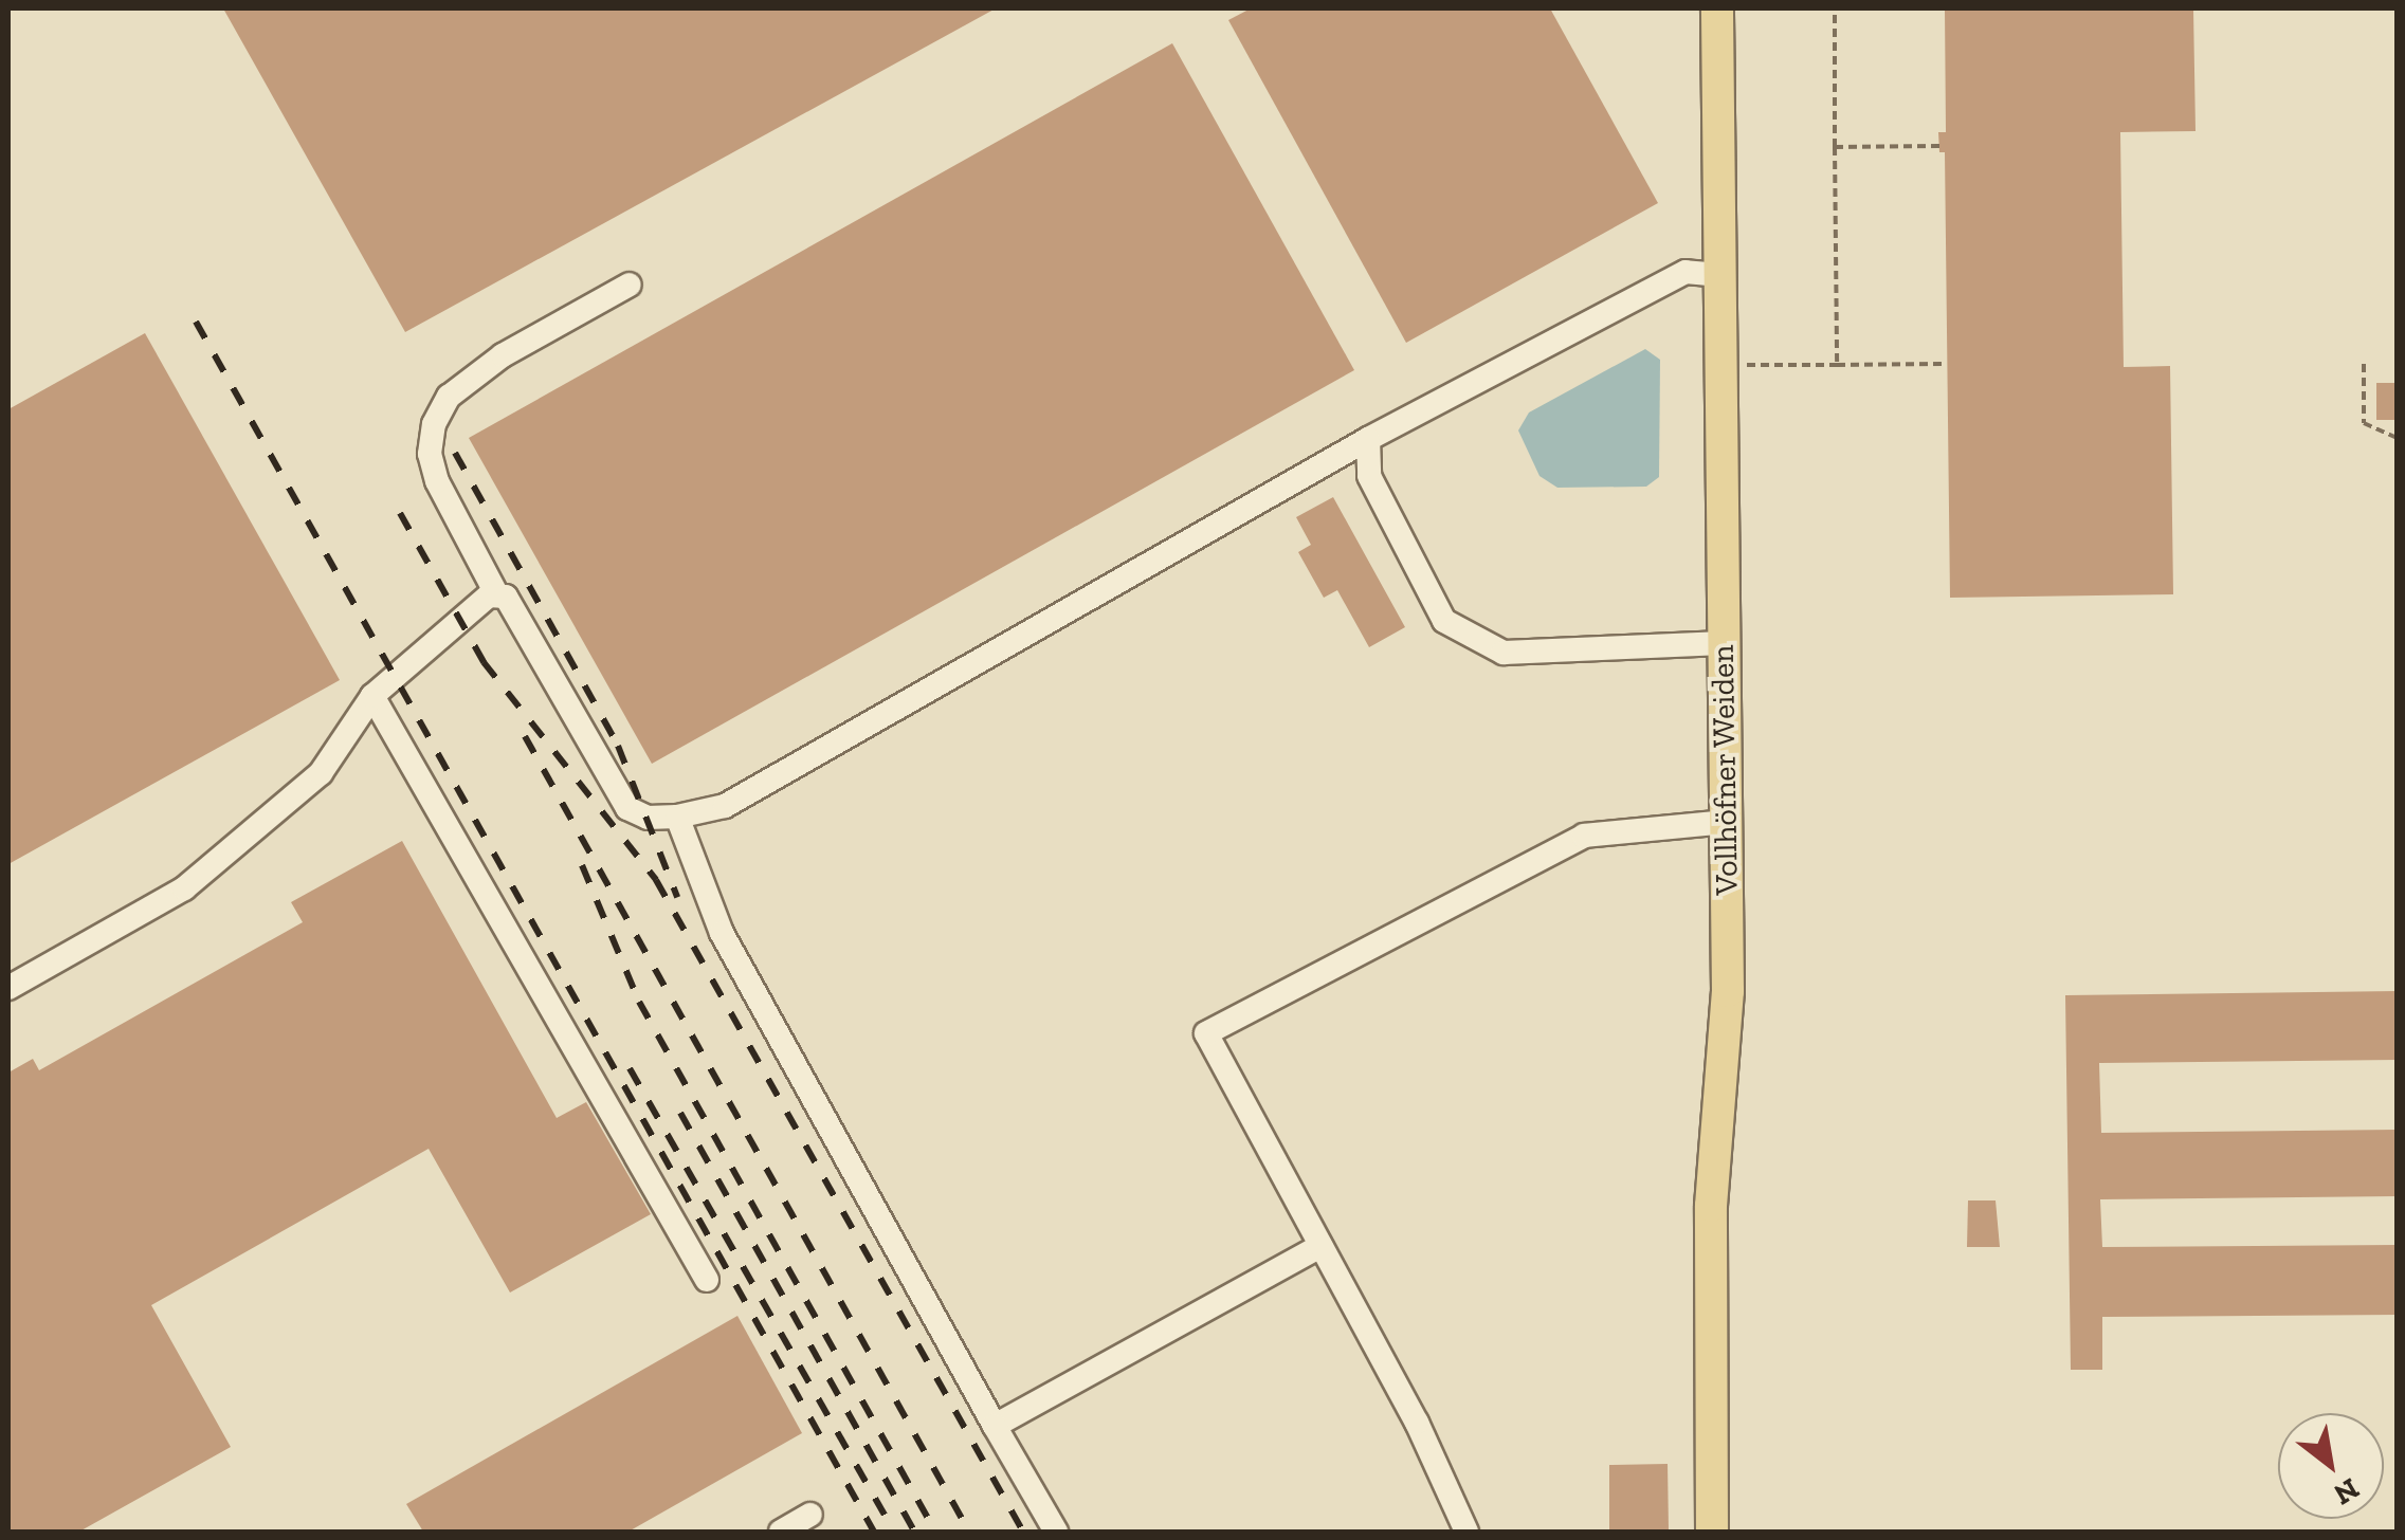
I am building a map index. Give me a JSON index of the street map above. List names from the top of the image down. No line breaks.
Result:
{"streets":{"main road":["Vollhöfner Weiden"]},"north":"bottom right"}
